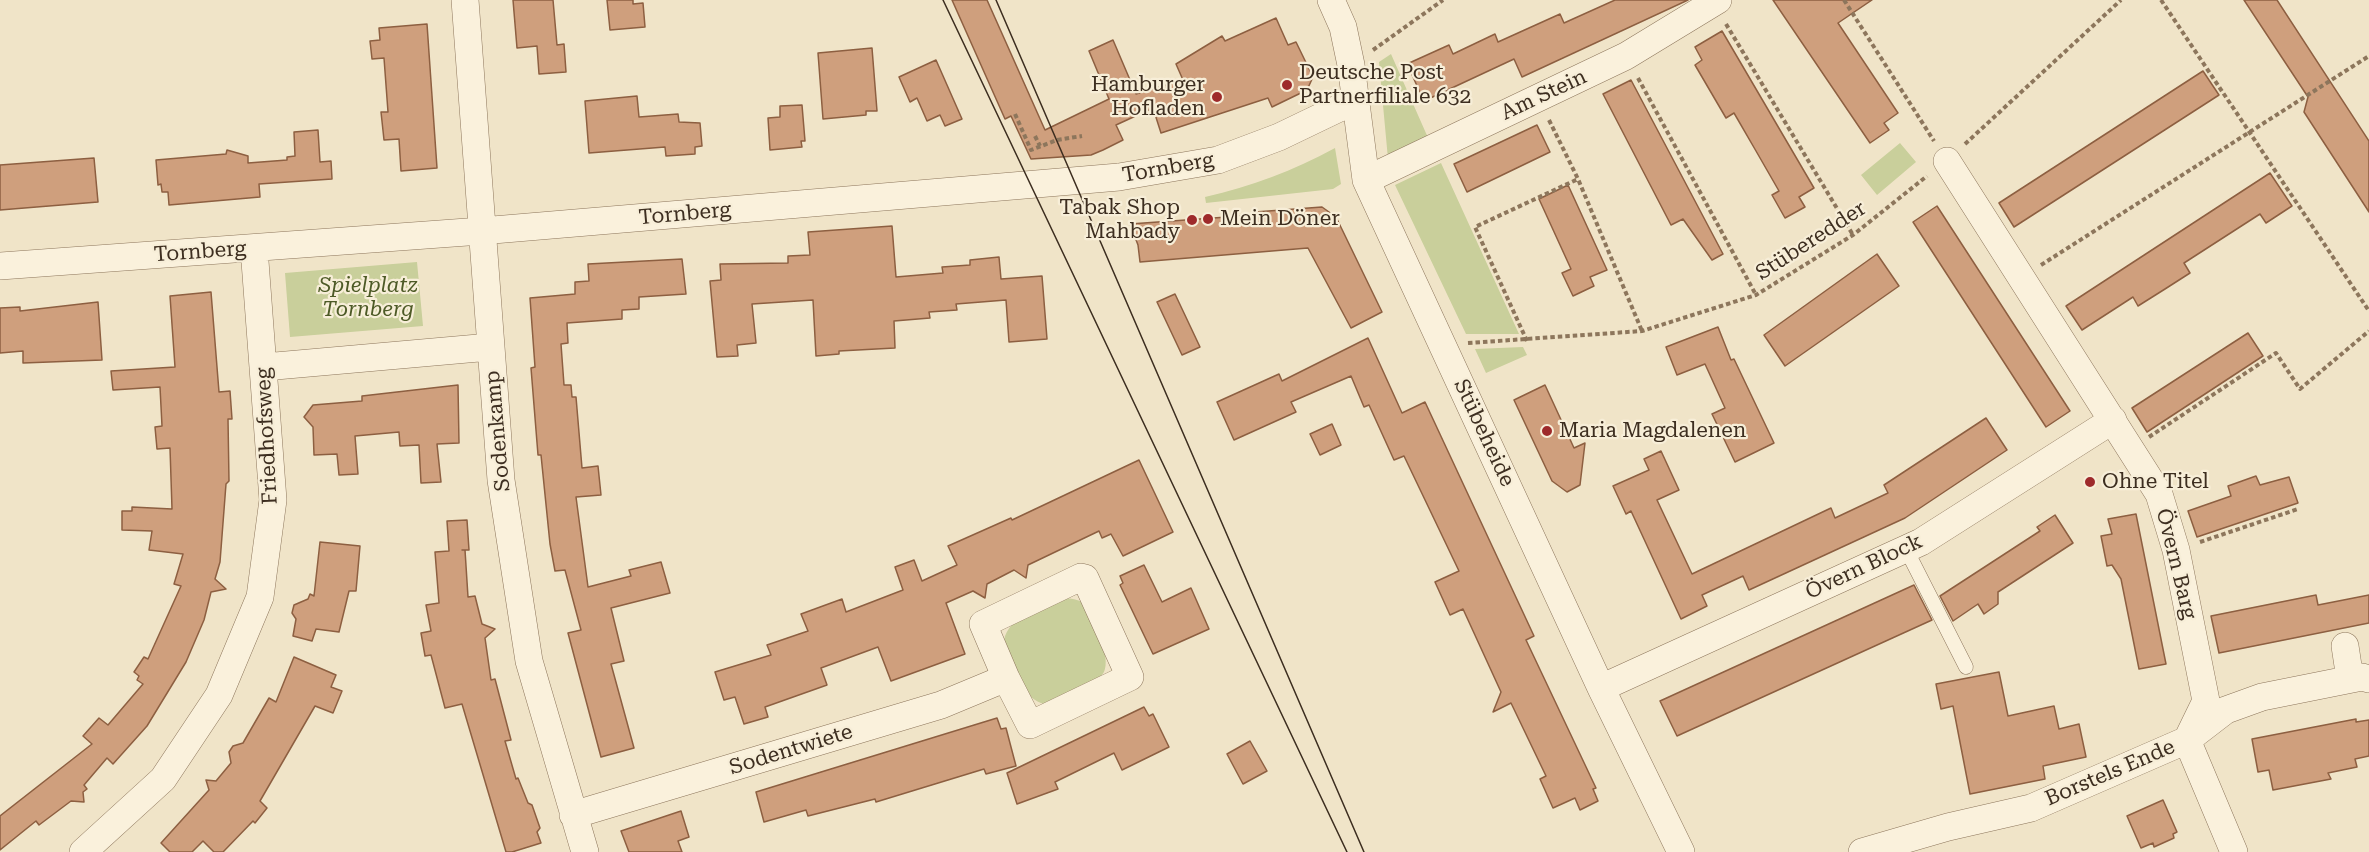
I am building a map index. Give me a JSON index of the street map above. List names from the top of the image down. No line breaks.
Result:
{"streets":{"street":["Am Stein","Tornberg","Sodenkamp","Stübeheide","Friedhofsweg","Övern Barg","Övern Block","Sodentwiete","Borstels Ende"],"path":["Stüberedder"]},"crossings":[["Am Stein","Stübeheide"],["Tornberg","Sodenkamp"],["Tornberg","Stübeheide"],["Tornberg","Friedhofsweg"],["Stüberedder","Stübeheide"],["Stüberedder","Övern Barg"],["Sodenkamp","Sodentwiete"],["Stübeheide","Övern Block"],["Övern Barg","Övern Block"],["Övern Barg","Borstels Ende"]],"parks":["Spielplatz Tornberg"],"places":["Deutsche Post Partnerfiliale 632","Hamburger Hofladen","Mein Döner","Tabak Shop Mahbady","Maria Magdalenen","Ohne Titel"]}
